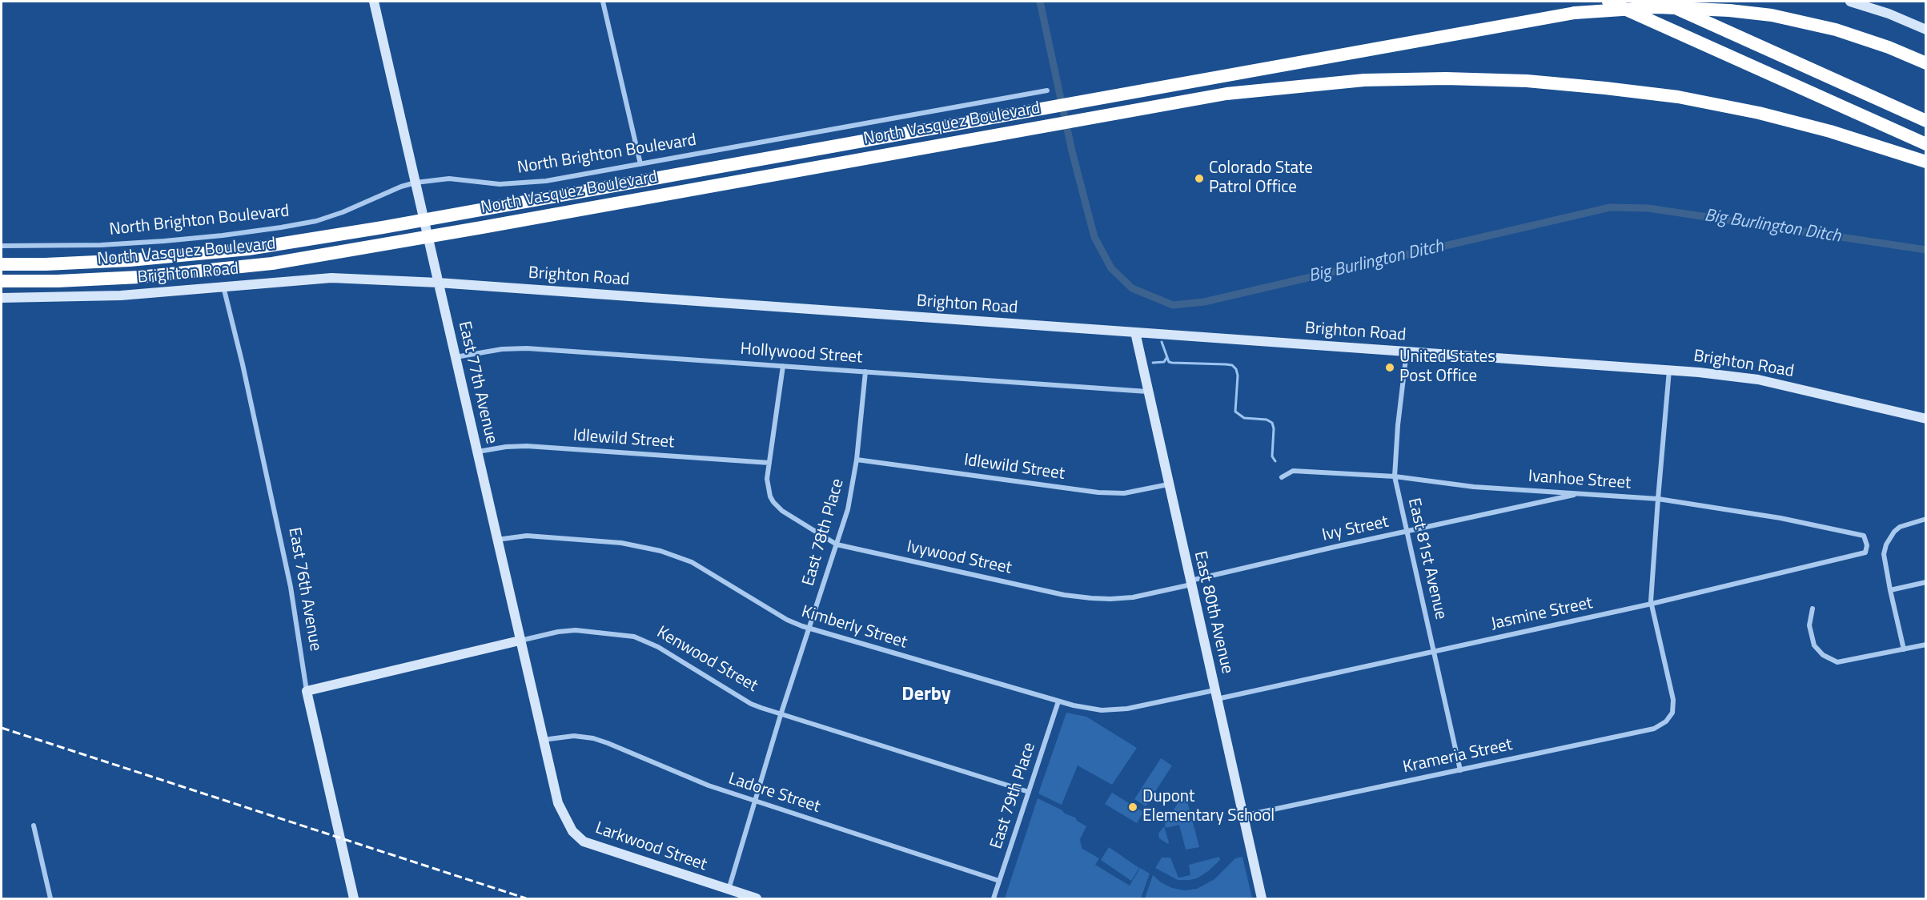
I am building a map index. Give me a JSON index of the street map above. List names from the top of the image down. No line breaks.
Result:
{"streets":{"highway":["North Vasquez Boulevard"],"street":["North Brighton Boulevard","Brighton Road","Hollywood Street","East 77th Avenue","Idlewild Street","Ivanhoe Street","Ivy Street","East 78th Place","Ivywood Street","East 81st Avenue","East 76th Avenue","East 80th Avenue","Jasmine Street","Kimberly Street","Kenwood Street","Krameria Street","Ladore Street","East 79th Place","Larkwood Street"]},"crossings":[["North Vasquez Boulevard","East 77th Avenue"],["North Brighton Boulevard","East 77th Avenue"],["Brighton Road","East 77th Avenue"],["Brighton Road","East 81st Avenue"],["Brighton Road","East 76th Avenue"],["Brighton Road","East 80th Avenue"],["Hollywood Street","East 77th Avenue"],["Hollywood Street","East 78th Place"],["Hollywood Street","Ivywood Street"],["Hollywood Street","East 80th Avenue"],["East 77th Avenue","Idlewild Street"],["East 77th Avenue","Kimberly Street"],["East 77th Avenue","Kenwood Street"],["East 77th Avenue","Ladore Street"],["East 77th Avenue","Larkwood Street"],["Idlewild Street","East 78th Place"],["Idlewild Street","Ivywood Street"],["Idlewild Street","East 80th Avenue"],["Ivanhoe Street","Ivy Street"],["Ivanhoe Street","East 81st Avenue"],["Ivanhoe Street","Jasmine Street"],["Ivy Street","Ivywood Street"],["Ivy Street","East 81st Avenue"],["Ivy Street","East 80th Avenue"],["East 78th Place","Ivywood Street"],["East 78th Place","Kimberly Street"],["East 78th Place","Kenwood Street"],["East 78th Place","Ladore Street"],["East 78th Place","Larkwood Street"],["Ivywood Street","East 80th Avenue"],["East 81st Avenue","Jasmine Street"],["East 81st Avenue","Krameria Street"],["East 76th Avenue","Kenwood Street"],["East 80th Avenue","Jasmine Street"],["East 80th Avenue","Kimberly Street"],["East 80th Avenue","Krameria Street"],["Jasmine Street","Kimberly Street"],["Jasmine Street","Krameria Street"],["Kimberly Street","East 79th Place"],["Kenwood Street","East 79th Place"],["Ladore Street","East 79th Place"]],"districts":["Derby"],"water":["Big Burlington Ditch"],"places":["Colorado State Patrol Office","United States Post Office","Dupont Elementary School"]}
